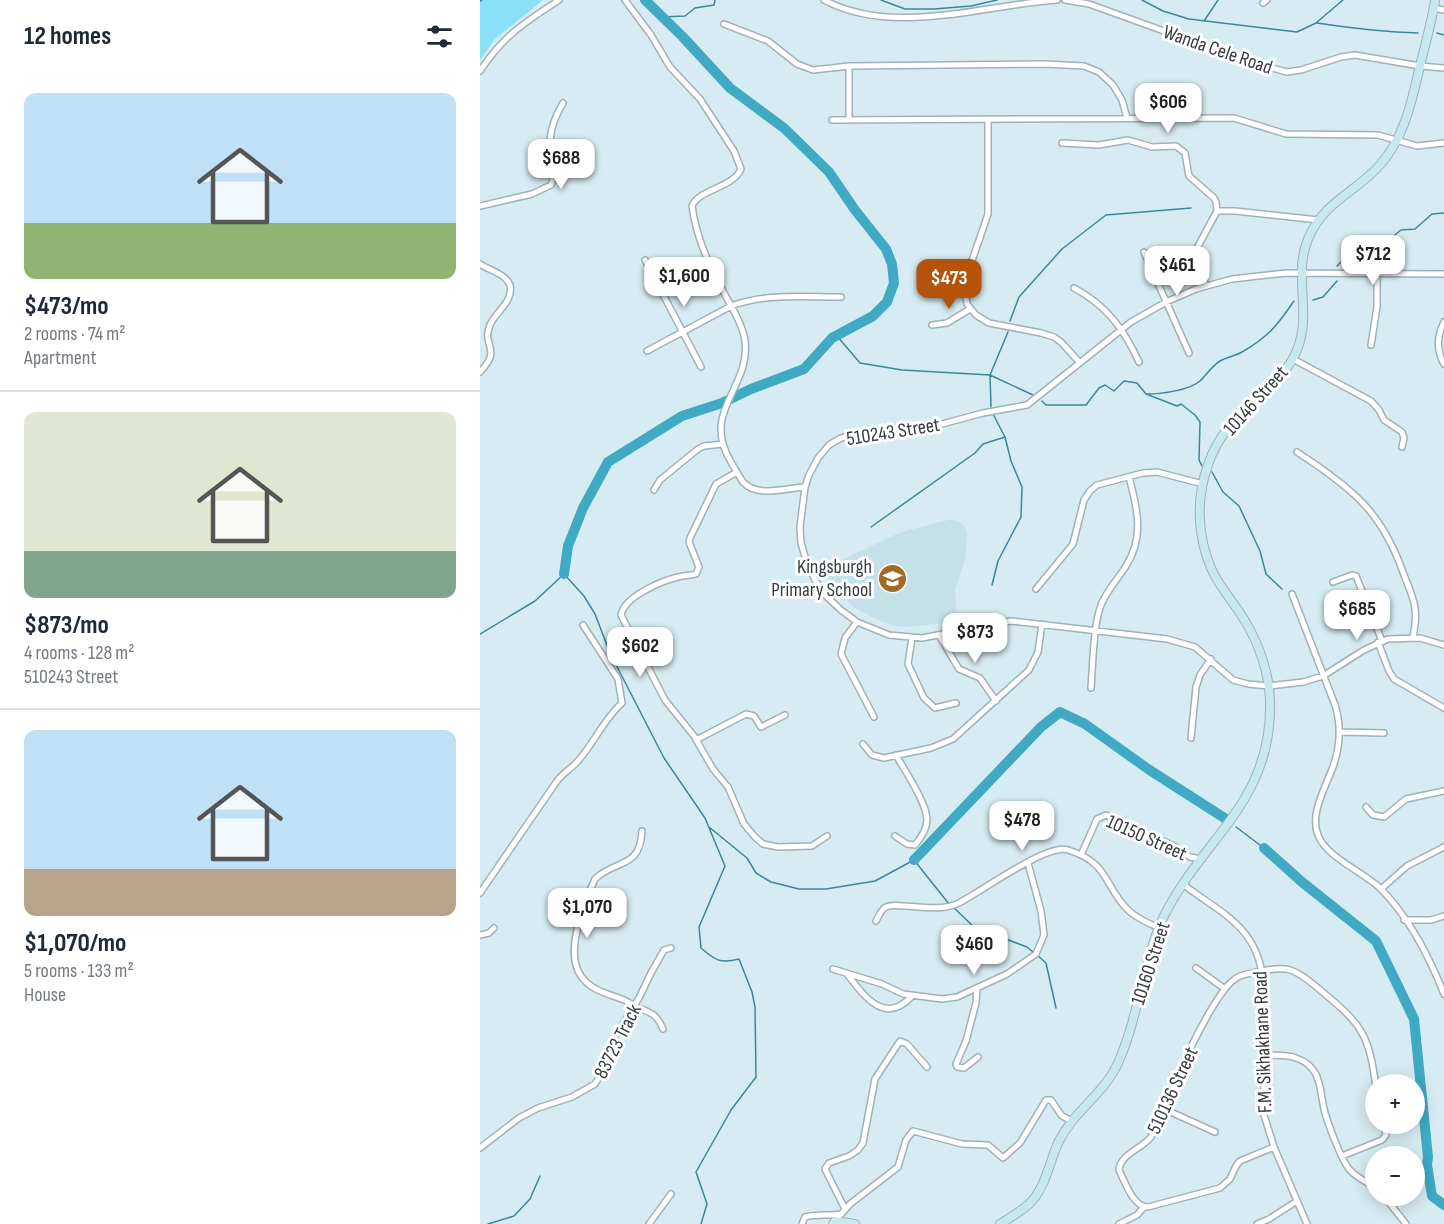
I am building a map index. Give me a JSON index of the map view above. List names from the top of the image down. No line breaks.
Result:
{"streets":{"street":["Wanda Cele Road","10146 Street","510243 Street","10150 Street","10160 Street","83723 Track","F.M. Sikhakhane Road","510136 Street"]},"crossings":[["Wanda Cele Road","10146 Street"],["10146 Street","510243 Street"],["10146 Street","10160 Street"],["510243 Street","10160 Street"],["10150 Street","10160 Street"],["10160 Street","F.M. Sikhakhane Road"],["F.M. Sikhakhane Road","510136 Street"]],"places":{"school or university":["Kingsburgh Primary School"]},"page":{"heading":"12 homes","list":[{"name":"$473/mo","note":"2 rooms · 74 m² · Apartment"},{"name":"$873/mo","note":"4 rooms · 128 m² · 510243 Street"},{"name":"$1,070/mo","note":"5 rooms · 133 m² · House"}],"price":["$606","$688","$712","$461","$1,600","$473","$685","$873","$602","$478","$1,070","$460"],"map_buttons":["+","−"]}}
